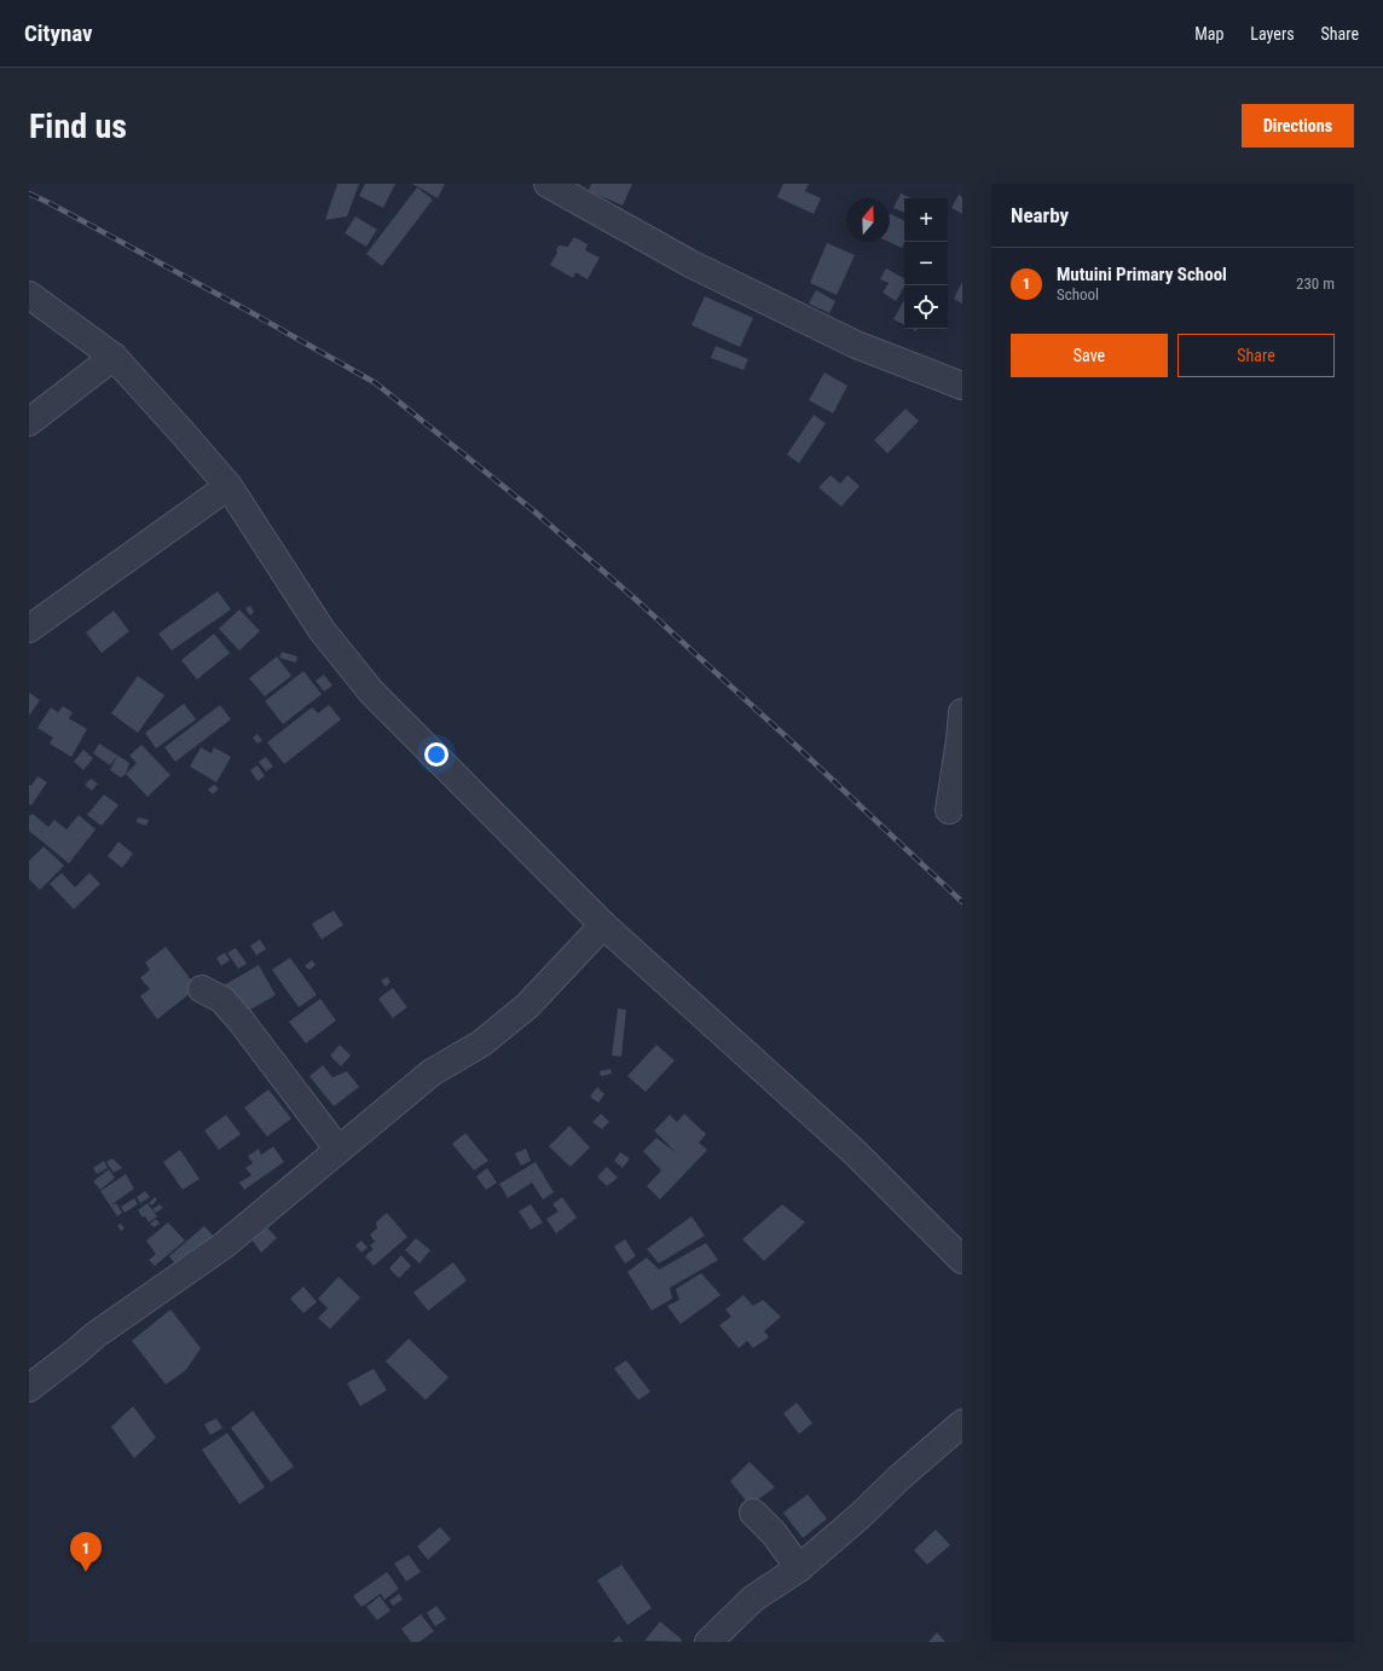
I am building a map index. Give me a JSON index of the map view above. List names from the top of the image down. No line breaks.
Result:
{"north":"top","page":{"header":"Citynav","nav":["Map","Layers","Share"],"buttons":["Directions",["Save","Share"]],"title":"Find us","heading":"Nearby","map_buttons":["+","−"],"list":[{"mark":"1","name":"Mutuini Primary School","note":"School","value":"230 m"}],"pins":"1"}}
